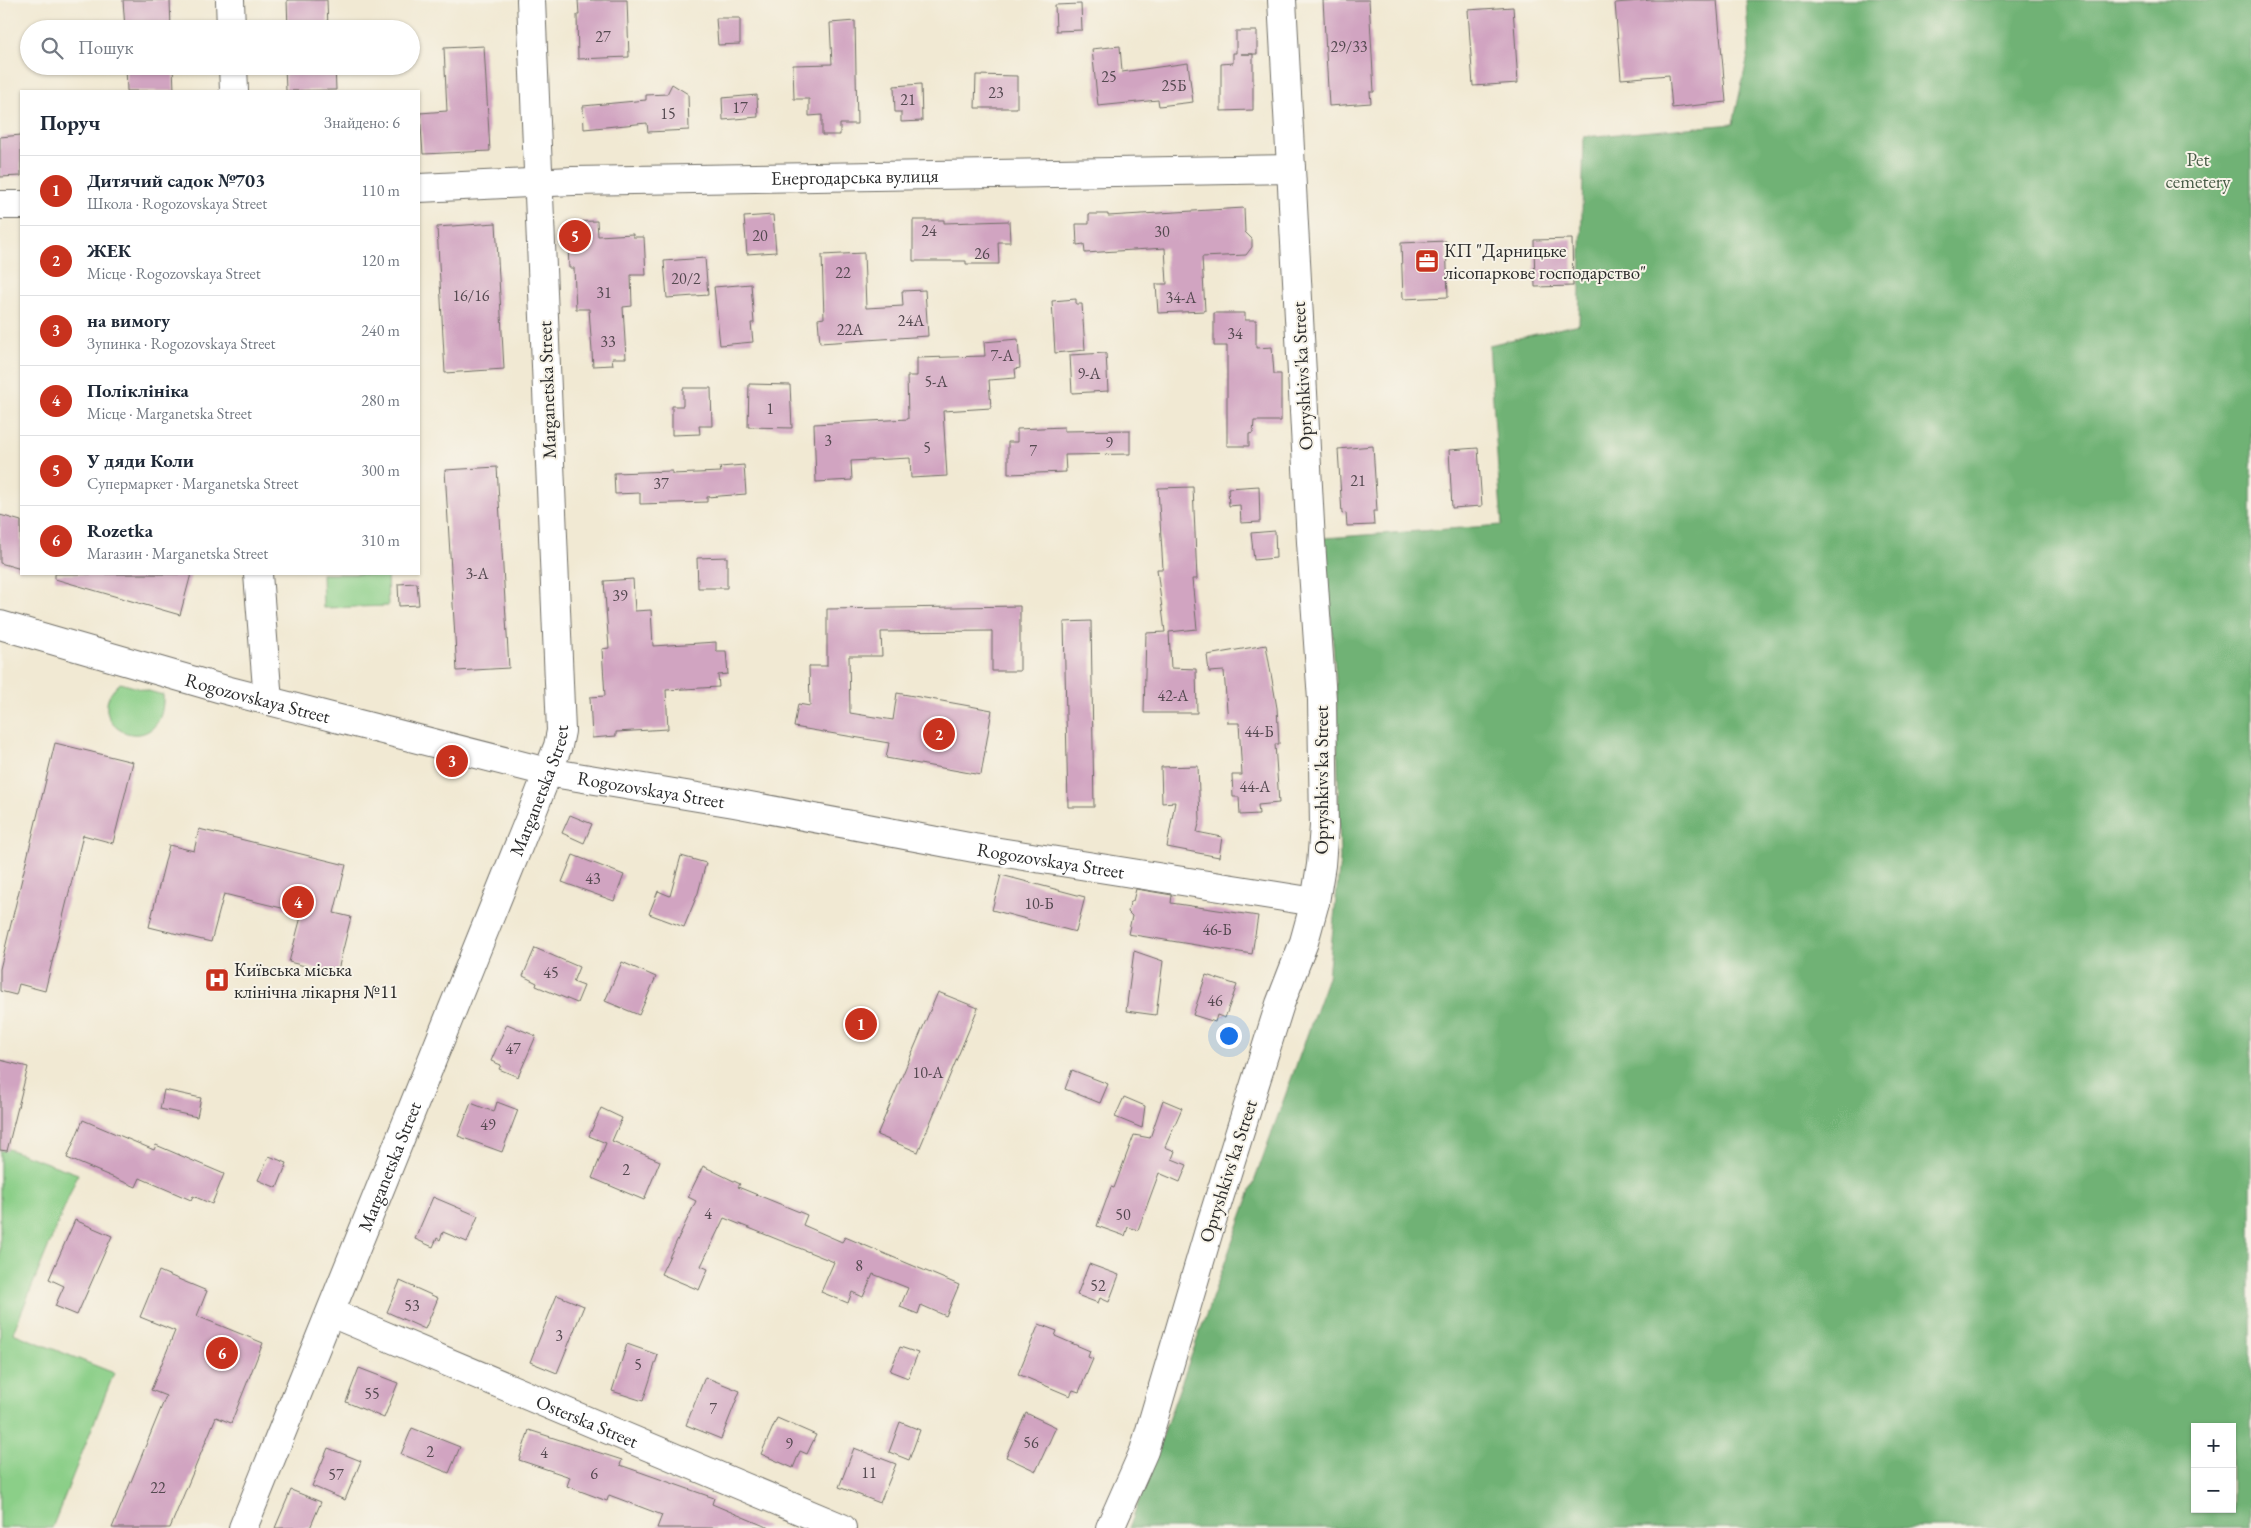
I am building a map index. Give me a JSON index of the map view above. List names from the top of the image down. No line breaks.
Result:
{"streets":{"street":["Енергодарська вулиця","Opryshkivsʹka Street","Marganetska Street","Rogozovskaya Street","Osterska Street"]},"crossings":[["Енергодарська вулиця","Opryshkivsʹka Street"],["Енергодарська вулиця","Marganetska Street"],["Opryshkivsʹka Street","Rogozovskaya Street"],["Marganetska Street","Rogozovskaya Street"],["Marganetska Street","Osterska Street"]],"parks":["Pet cemetery"],"places":{"office":["КП \"Дарницьке лісопаркове господарство\""],"hospital":["Київська міська клінічна лікарня №11"]},"house_numbers":["27","29/33","25","25Б","23","21","17","15","24","30","20","26","22","20/2","31","16/16","34-А","24А","22А","34","33","7-А","9-А","5-А","1","3","9","5","7","21","37","3-А","39","42-А","44-Б","44-А","43","10-Б","46-Б","45","46","47","10-А","49","2","4","50","8","52","53","3","5","55","7","56","9","2","4","11","6","57","22"],"page":{"search":"Пошук","heading":["Поруч","Знайдено: 6"],"list":[{"mark":"1","name":"Дитячий садок №703","note":"Школа · Rogozovskaya Street","value":"110 m"},{"mark":"2","name":"ЖЕК","note":"Місце · Rogozovskaya Street","value":"120 m"},{"mark":"3","name":"на вимогу","note":"Зупинка · Rogozovskaya Street","value":"240 m"},{"mark":"4","name":"Поліклініка","note":"Місце · Marganetska Street","value":"280 m"},{"mark":"5","name":"У дяди Коли","note":"Супермаркет · Marganetska Street","value":"300 m"},{"mark":"6","name":"Rozetka","note":"Магазин · Marganetska Street","value":"310 m"}],"pins":["5","2","3","4","1","6"],"map_buttons":["+","−"]}}
